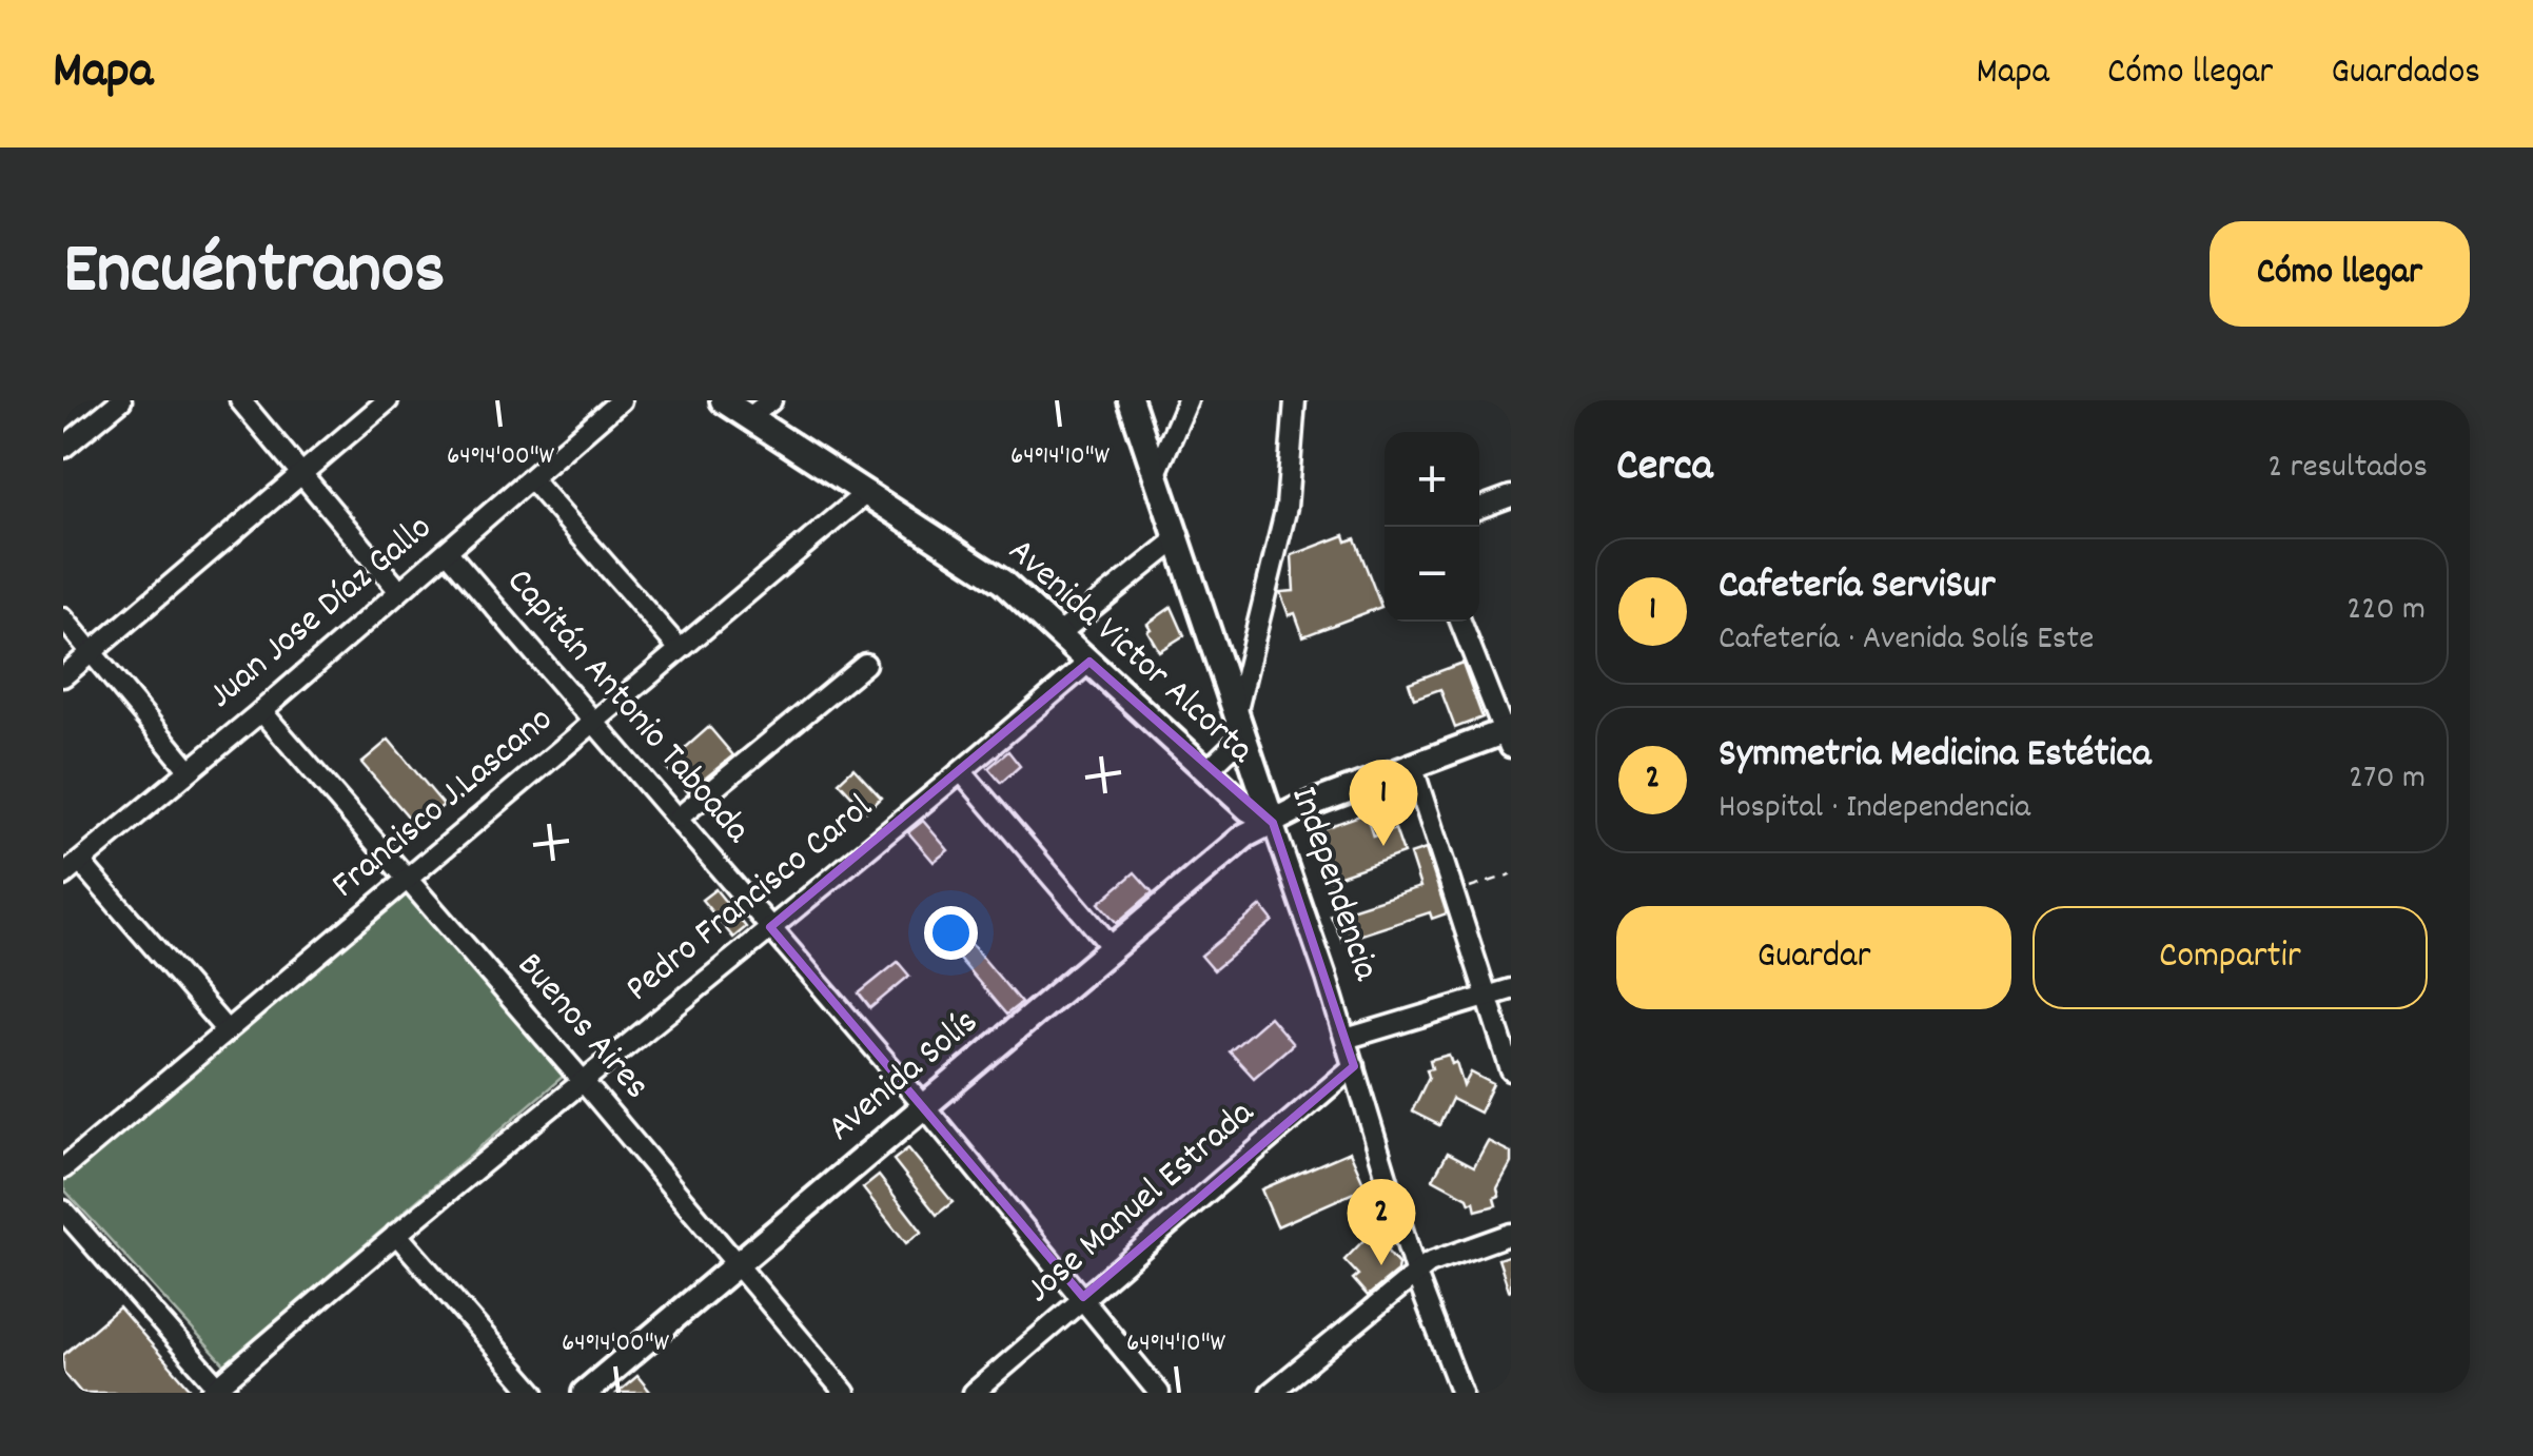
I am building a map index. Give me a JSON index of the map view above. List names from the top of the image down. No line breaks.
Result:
{"streets":{"main road":["Avenida Victor Alcorta","Independencia","Avenida Solís"],"street":["Juan Jose Díaz Gallo","Capitán Antonio Taboada","Francisco J.Lascano","Pedro Francisco Carol","Buenos Aires","Jose Manuel Estrada"]},"crossings":[["Juan Jose Díaz Gallo","Capitán Antonio Taboada"],["Juan Jose Díaz Gallo","Buenos Aires"],["Avenida Victor Alcorta","Francisco J.Lascano"],["Avenida Victor Alcorta","Independencia"],["Avenida Victor Alcorta","Pedro Francisco Carol"],["Avenida Victor Alcorta","Avenida Solís"],["Capitán Antonio Taboada","Francisco J.Lascano"],["Capitán Antonio Taboada","Pedro Francisco Carol"],["Capitán Antonio Taboada","Avenida Solís"],["Capitán Antonio Taboada","Jose Manuel Estrada"],["Francisco J.Lascano","Buenos Aires"],["Independencia","Avenida Solís"],["Independencia","Jose Manuel Estrada"],["Pedro Francisco Carol","Buenos Aires"],["Buenos Aires","Avenida Solís"]],"page":{"header":"Mapa","nav":["Mapa","Cómo llegar","Guardados"],"title":"Encuéntranos","buttons":["Cómo llegar",["Guardar","Compartir"]],"heading":["Cerca","2 resultados"],"map_buttons":["+","−"],"list":[{"mark":"1","name":"Cafetería ServiSur","note":"Cafetería · Avenida Solís Este","value":"220 m"},{"mark":"2","name":"Symmetria Medicina Estética","note":"Hospital · Independencia","value":"270 m"}],"pins":["1","2"]},"coordinates":["64°14'00\"W","64°14'10\"W"]}
